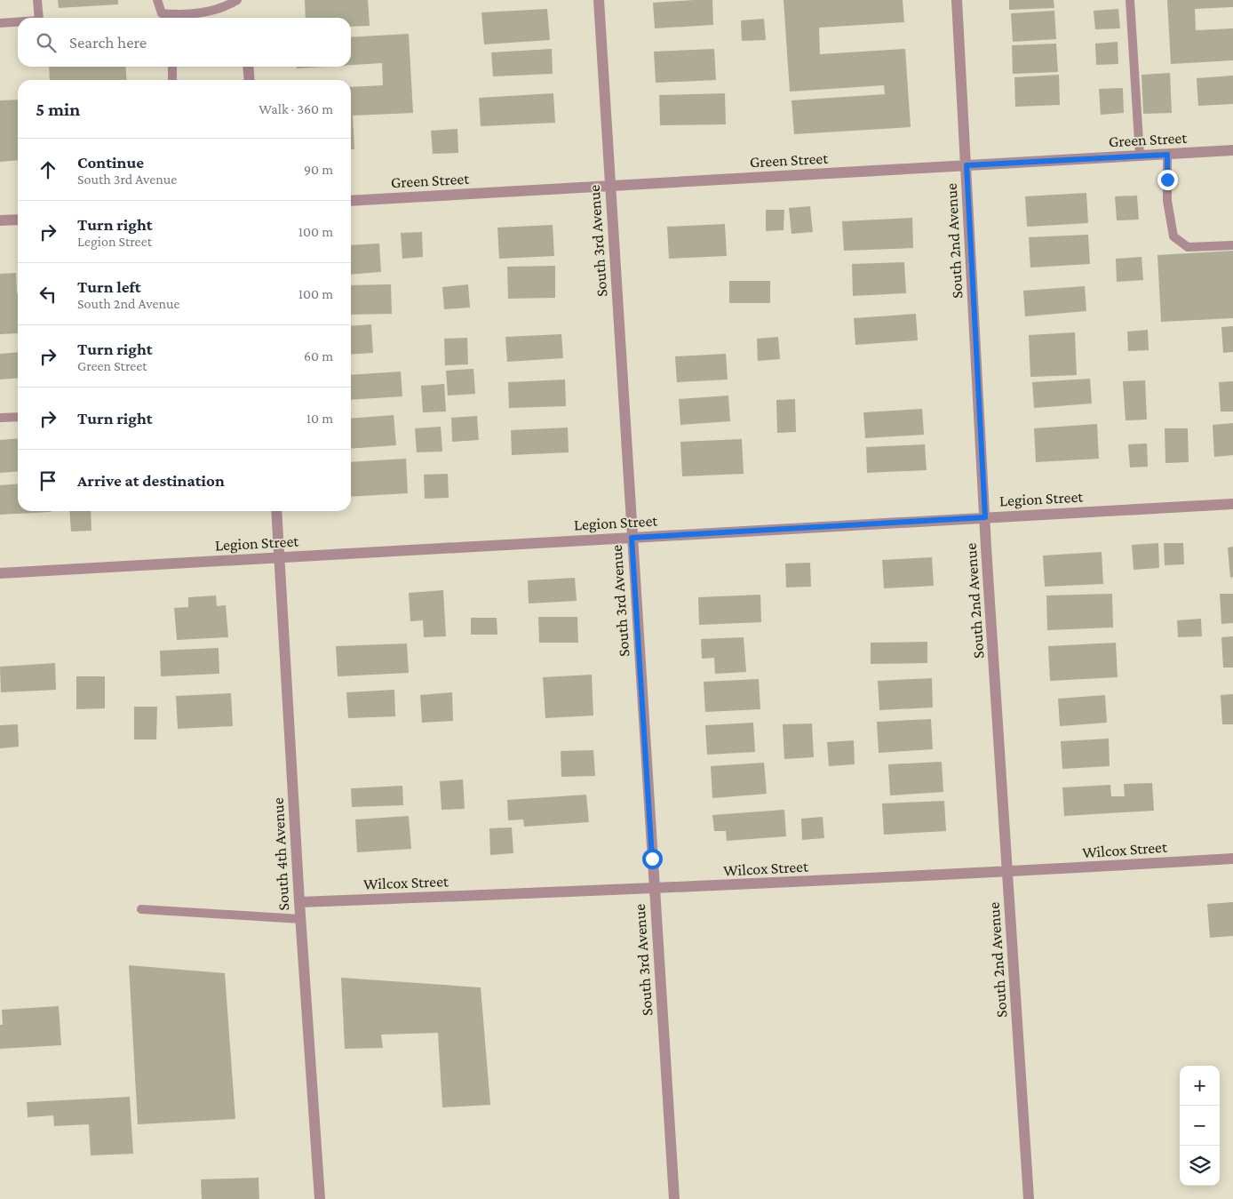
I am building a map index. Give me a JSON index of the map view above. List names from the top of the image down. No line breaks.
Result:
{"streets":{"street":["Green Street","South 3rd Avenue","South 2nd Avenue","Legion Street","Wilcox Street","South 4th Avenue"]},"crossings":[["Green Street","South 3rd Avenue"],["Green Street","South 2nd Avenue"],["South 3rd Avenue","Legion Street"],["South 3rd Avenue","Wilcox Street"],["South 2nd Avenue","Legion Street"],["South 2nd Avenue","Wilcox Street"],["Legion Street","South 4th Avenue"],["Wilcox Street","South 4th Avenue"]],"page":{"search":"Search here","heading":["5 min","Walk · 360 m"],"list":[["Continue","South 3rd Avenue","90 m"],["Turn right","Legion Street","100 m"],["Turn left","South 2nd Avenue","100 m"],["Turn right","Green Street","60 m"],["Turn right","10 m"],"Arrive at destination"],"map_buttons":["+","−"]}}
